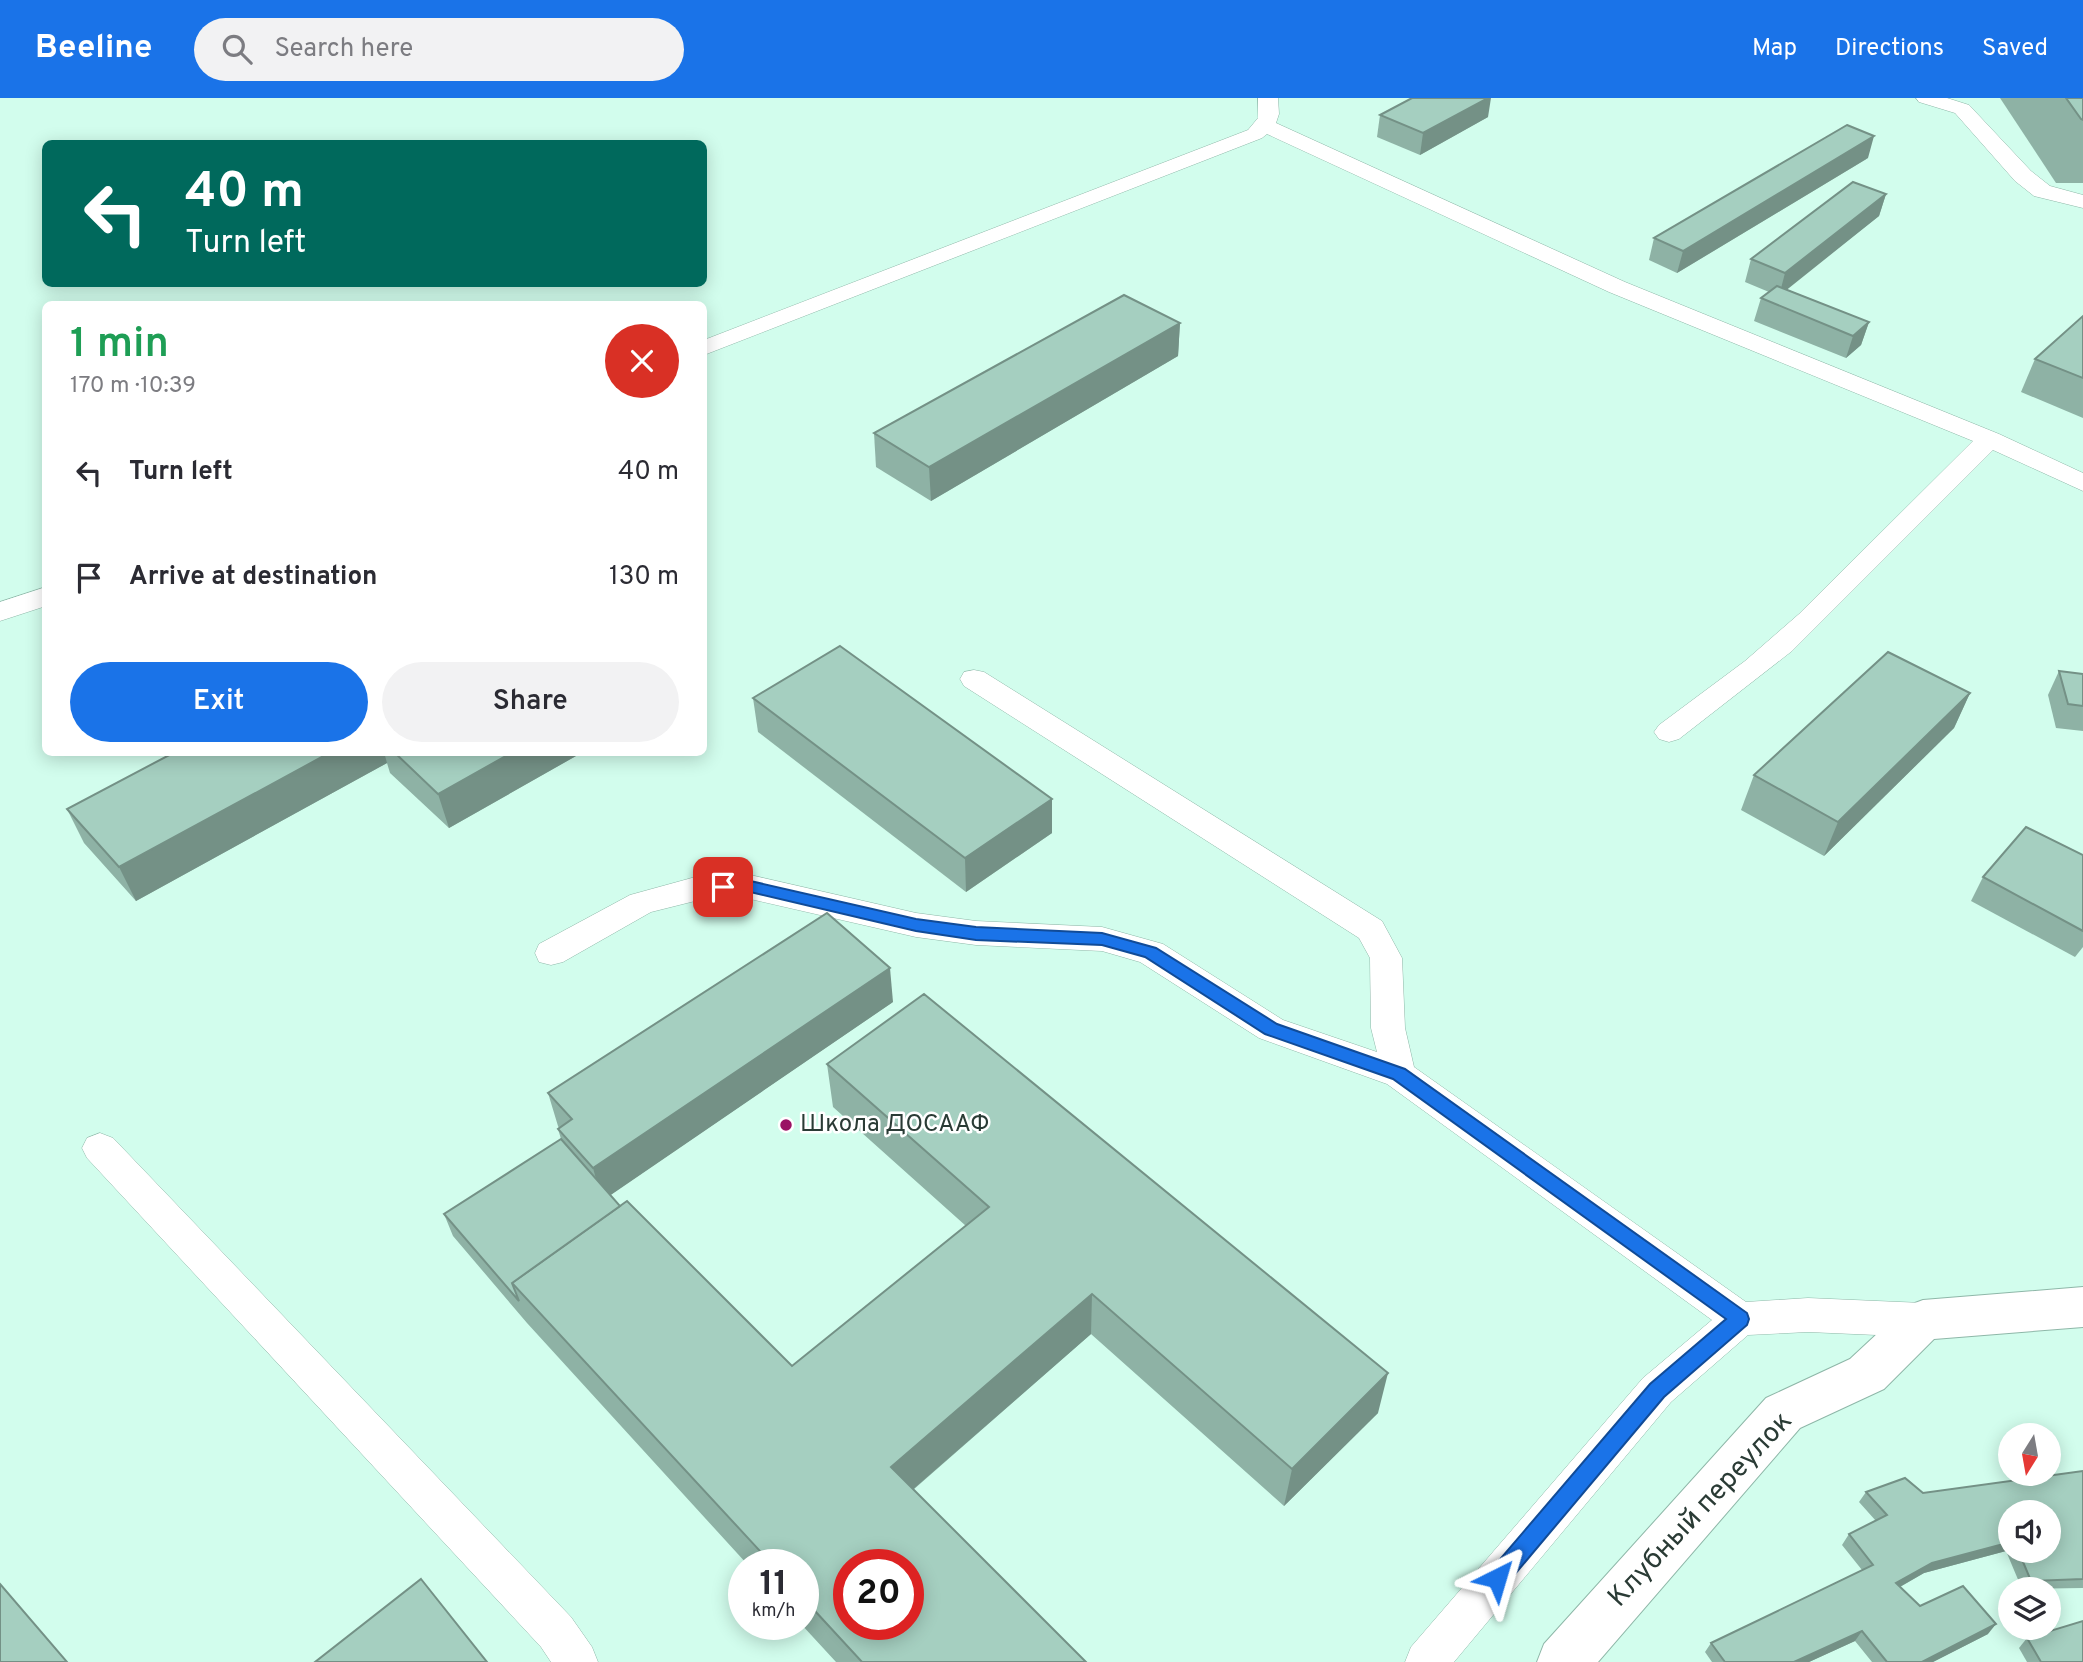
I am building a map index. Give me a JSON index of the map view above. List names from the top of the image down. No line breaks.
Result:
{"streets":{"street":["Клубный переулок"]},"places":["Школа ДОСААФ"],"north":"bottom","page":{"header":"Beeline","search":"Search here","nav":["Map","Directions","Saved"],"turn":["40 m","Turn left"],"heading":["1 min","170 m · 10:39"],"list":[{"name":"Turn left","value":"40 m"},{"name":"Arrive at destination","value":"130 m"}],"buttons":["Exit","Share"],"speed":"11 km/h","limit":"20"}}
